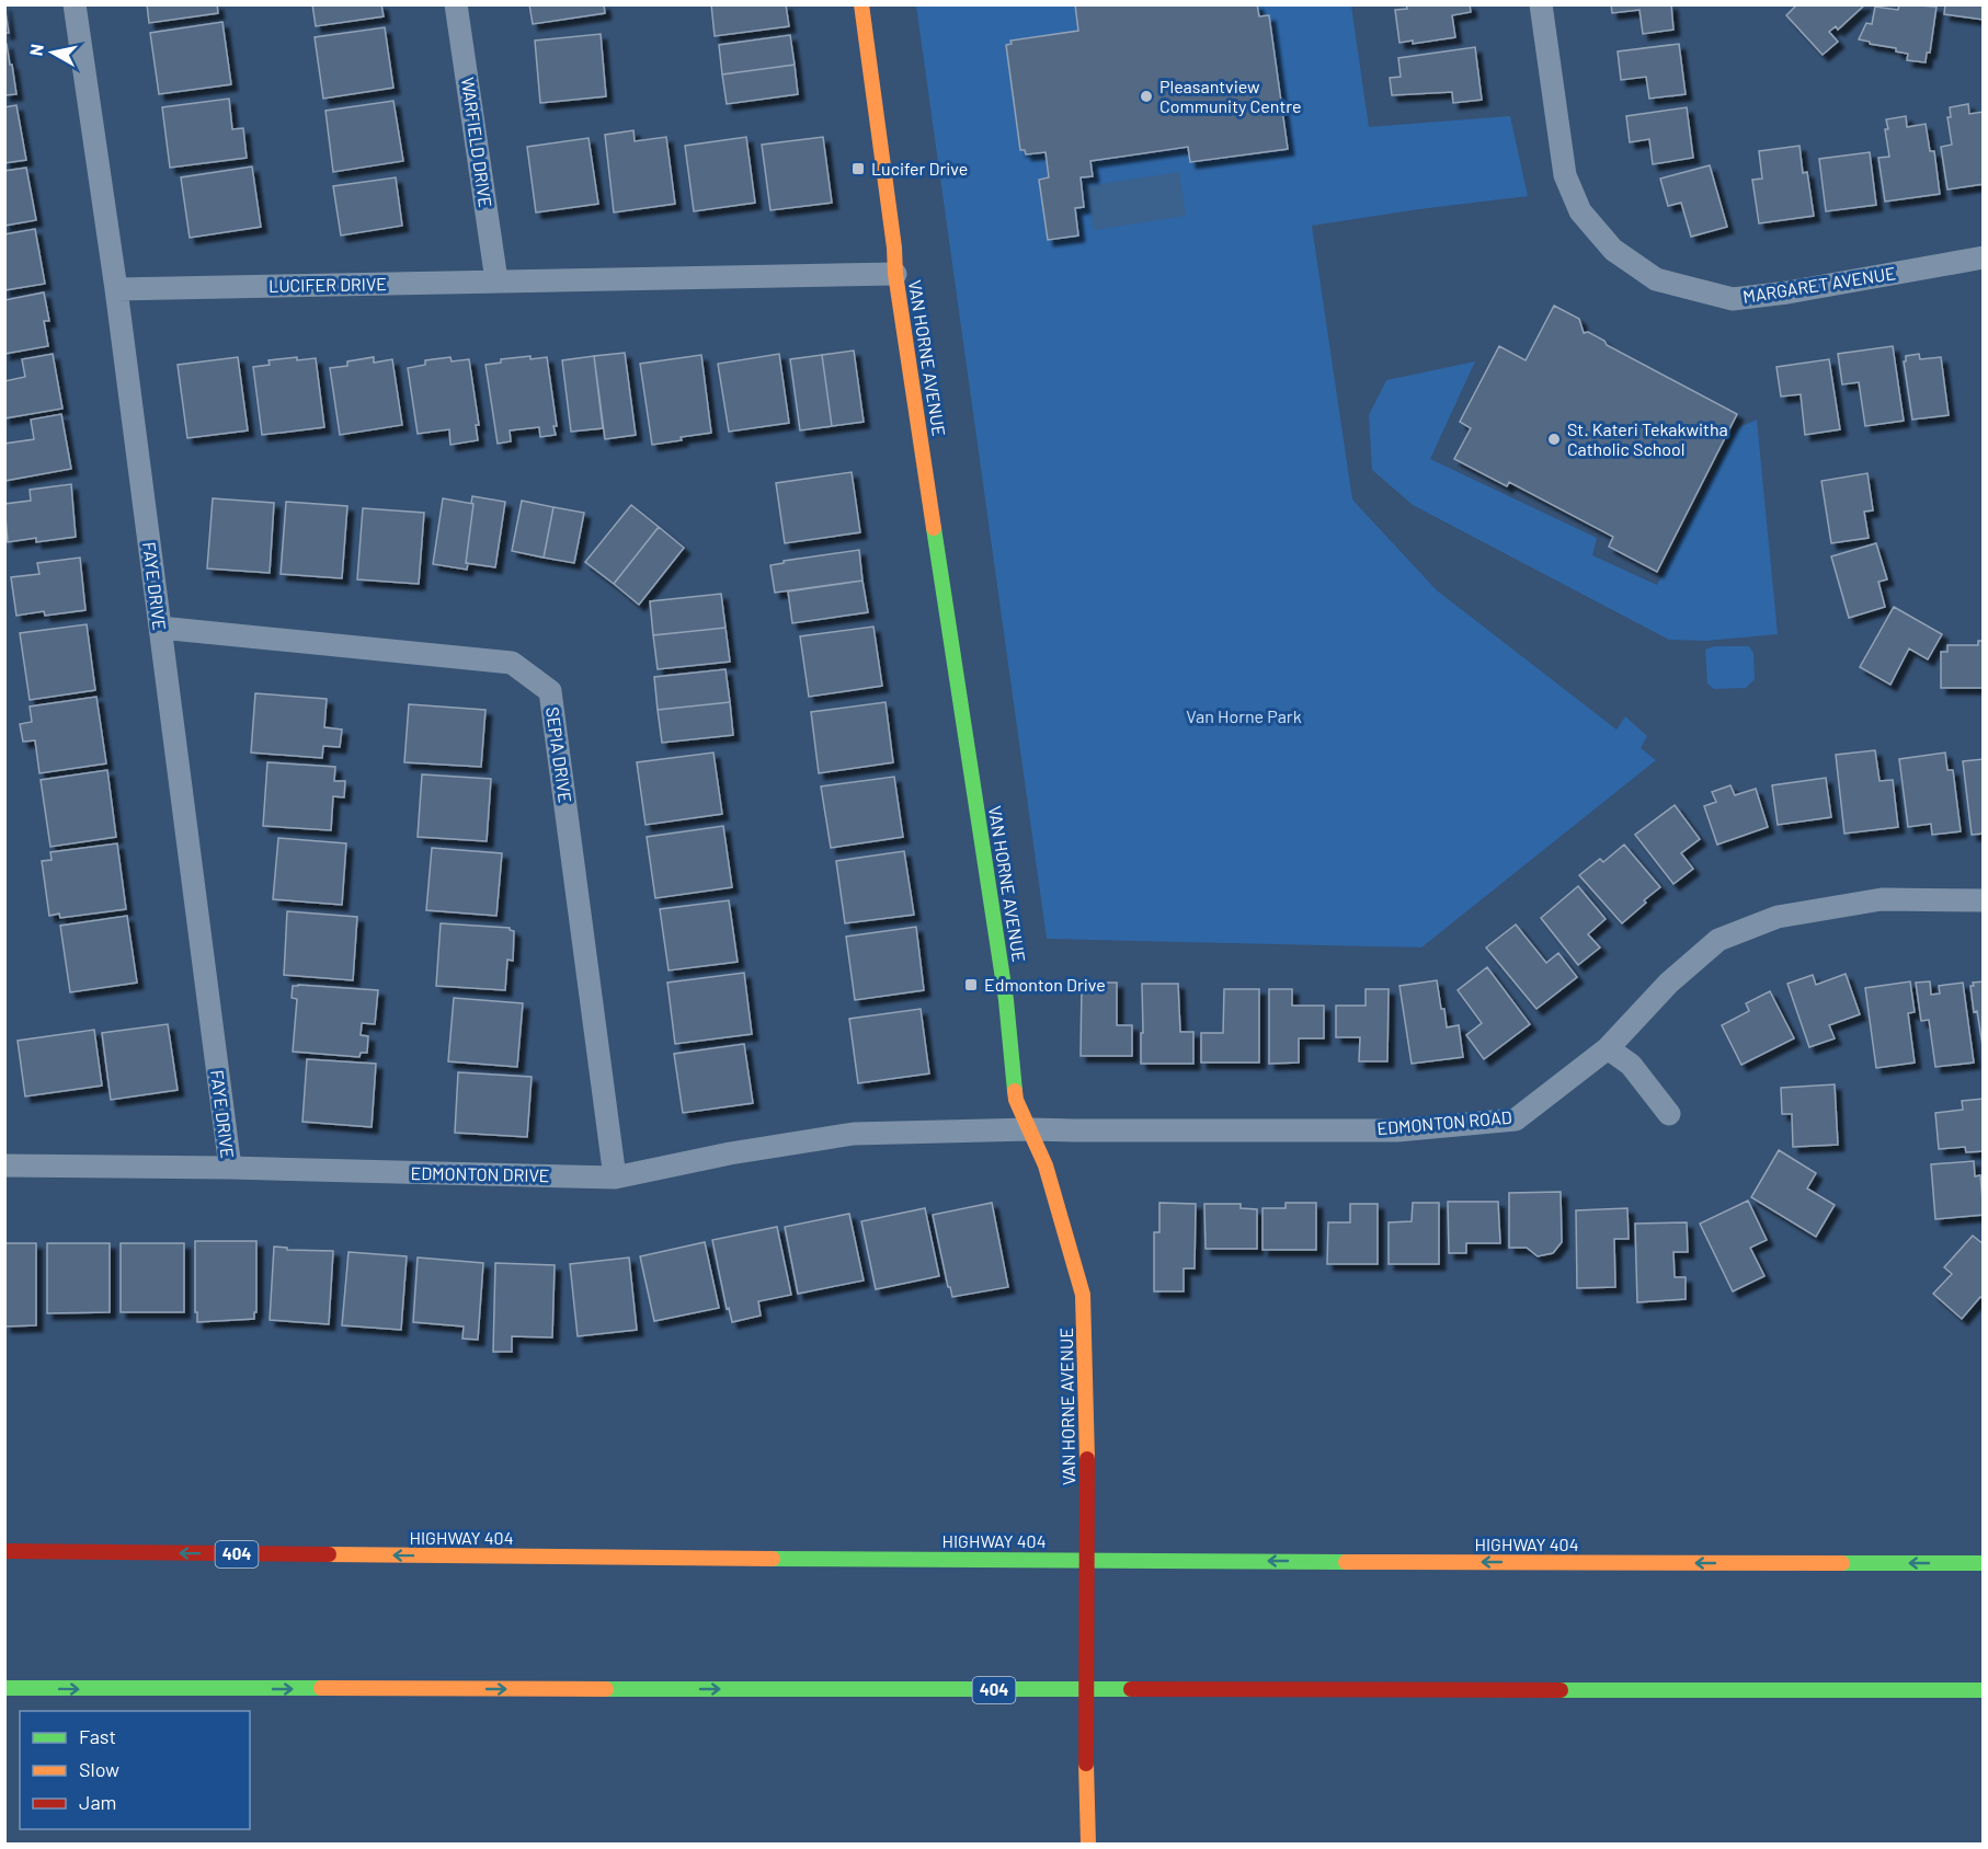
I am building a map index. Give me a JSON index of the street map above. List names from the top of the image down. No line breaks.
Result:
{"streets":{"main road":["VAN HORNE AVENUE","HIGHWAY 404","404"],"street":["WARFIELD DRIVE","LUCIFER DRIVE","MARGARET AVENUE","FAYE DRIVE","SEPIA DRIVE","EDMONTON ROAD","EDMONTON DRIVE"]},"crossings":[["WARFIELD DRIVE","LUCIFER DRIVE"],["LUCIFER DRIVE","VAN HORNE AVENUE"],["LUCIFER DRIVE","FAYE DRIVE"],["VAN HORNE AVENUE","EDMONTON ROAD"],["VAN HORNE AVENUE","EDMONTON DRIVE"],["FAYE DRIVE","SEPIA DRIVE"],["FAYE DRIVE","EDMONTON DRIVE"],["SEPIA DRIVE","EDMONTON DRIVE"],["EDMONTON ROAD","EDMONTON DRIVE"]],"parks":["Van Horne Park"],"places":{"other":["Pleasantview Community Centre","St. Kateri Tekakwitha Catholic School"],"transit":["Lucifer Drive","Edmonton Drive"]},"legend":["Fast","Slow","Jam"],"north":"left"}
